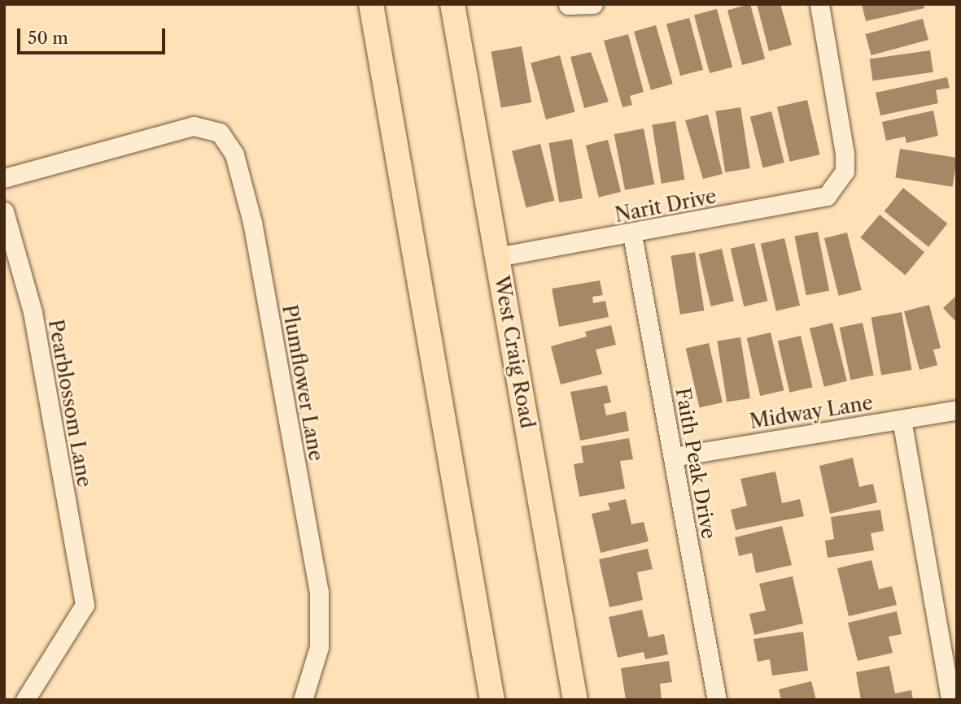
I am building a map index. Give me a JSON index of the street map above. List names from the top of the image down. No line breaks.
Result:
{"streets":{"main road":["West Craig Road"],"street":["Narit Drive","Plumflower Lane","Pearblossom Lane","Midway Lane","Faith Peak Drive"]},"crossings":[["Narit Drive","West Craig Road"],["Narit Drive","Faith Peak Drive"],["Midway Lane","Faith Peak Drive"]],"scale_bar":"50 m"}
